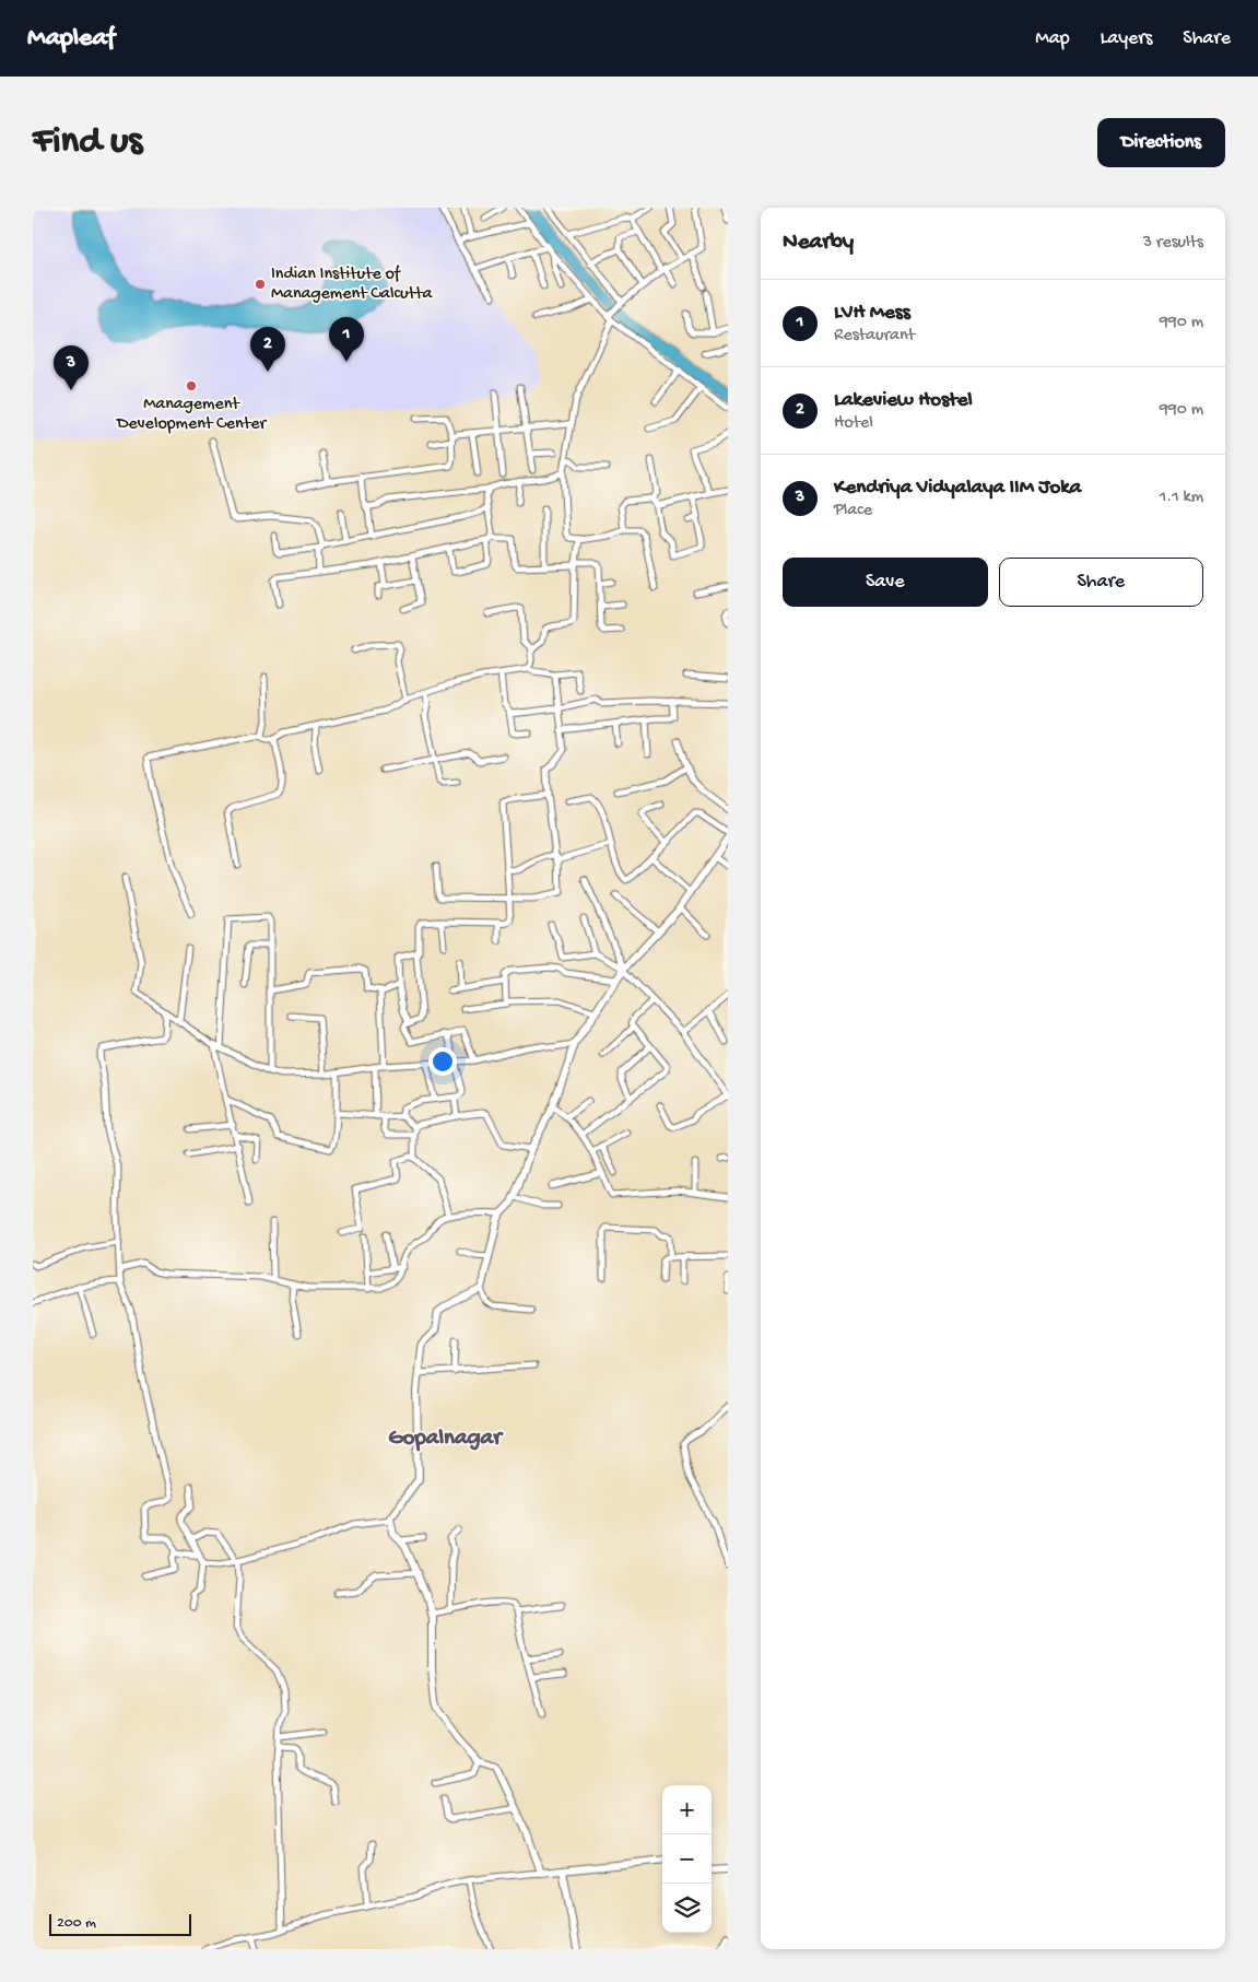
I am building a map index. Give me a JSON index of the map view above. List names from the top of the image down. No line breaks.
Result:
{"districts":["Gopalnagar"],"places":["Indian Institute of Management Calcutta","Management Development Center"],"scale_bar":"200 m","page":{"header":"Mapleaf","nav":["Map","Layers","Share"],"buttons":["Directions",["Save","Share"]],"title":"Find us","heading":["Nearby","3 results"],"list":[{"mark":"1","name":"LVH Mess","note":"Restaurant","value":"990 m"},{"mark":"2","name":"Lakeview Hostel","note":"Hotel","value":"990 m"},{"mark":"3","name":"Kendriya Vidyalaya IIM Joka","note":"Place","value":"1.1 km"}],"pins":["1","2","3"],"map_buttons":["+","−"],"scale":"200 m"}}
